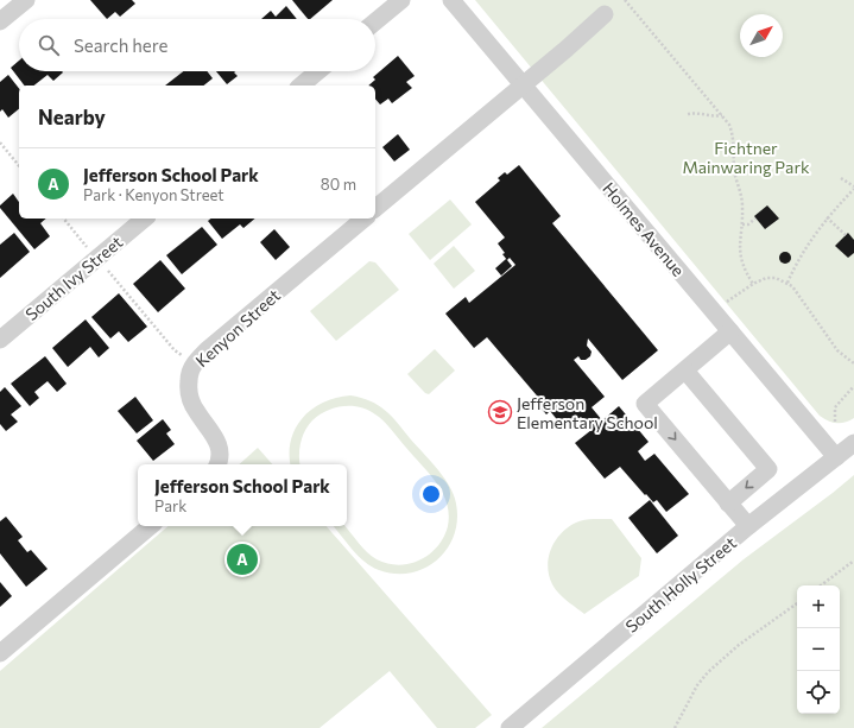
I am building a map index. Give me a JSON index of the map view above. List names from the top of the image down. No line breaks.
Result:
{"streets":{"street":["Holmes Avenue","South Ivy Street","Kenyon Street","South Holly Street"]},"crossings":[["Holmes Avenue","South Holly Street"]],"parks":["Fichtner Mainwaring Park"],"places":{"school or university":["Jefferson Elementary School"]},"north":"top right","page":{"search":"Search here","heading":"Nearby","list":[{"mark":"A","name":"Jefferson School Park","note":"Park · Kenyon Street","value":"80 m"}],"popup":["Jefferson School Park","Park"],"pins":"A","map_buttons":["+","−"]}}
